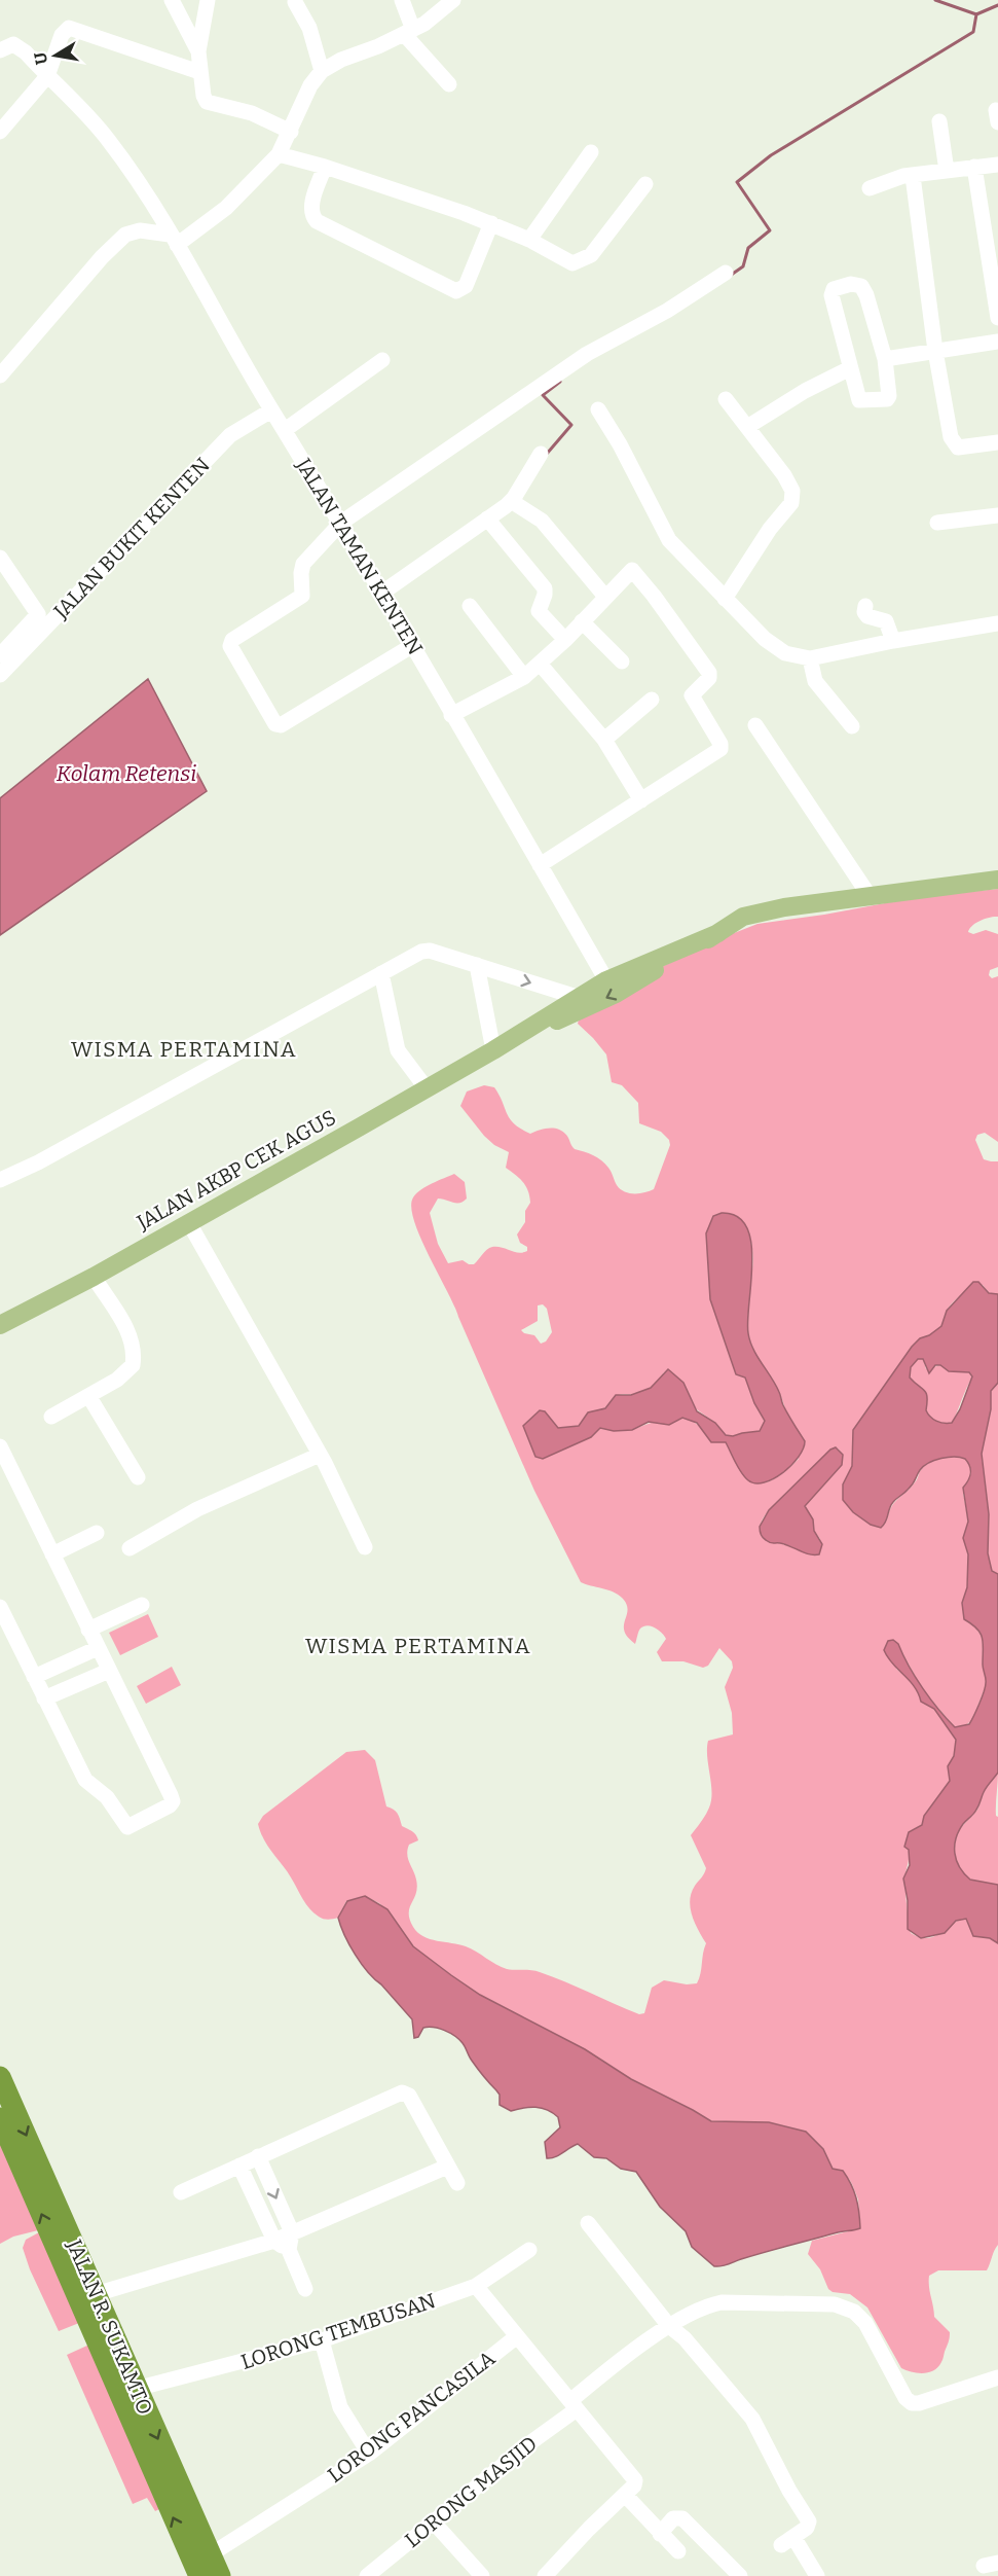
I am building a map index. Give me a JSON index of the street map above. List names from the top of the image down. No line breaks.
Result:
{"streets":{"highway":["JALAN R. SUKAMTO"],"main road":["JALAN AKBP CEK AGUS"],"street":["JALAN BUKIT KENTEN","JALAN TAMAN KENTEN","LORONG TEMBUSAN","LORONG PANCASILA","LORONG MASJID"]},"crossings":[["JALAN BUKIT KENTEN","JALAN TAMAN KENTEN"],["JALAN TAMAN KENTEN","JALAN AKBP CEK AGUS"],["JALAN R. SUKAMTO","LORONG TEMBUSAN"],["JALAN R. SUKAMTO","LORONG PANCASILA"]],"districts":["WISMA PERTAMINA","WISMA PERTAMINA"],"water":["Kolam Retensi"],"north":"left"}
